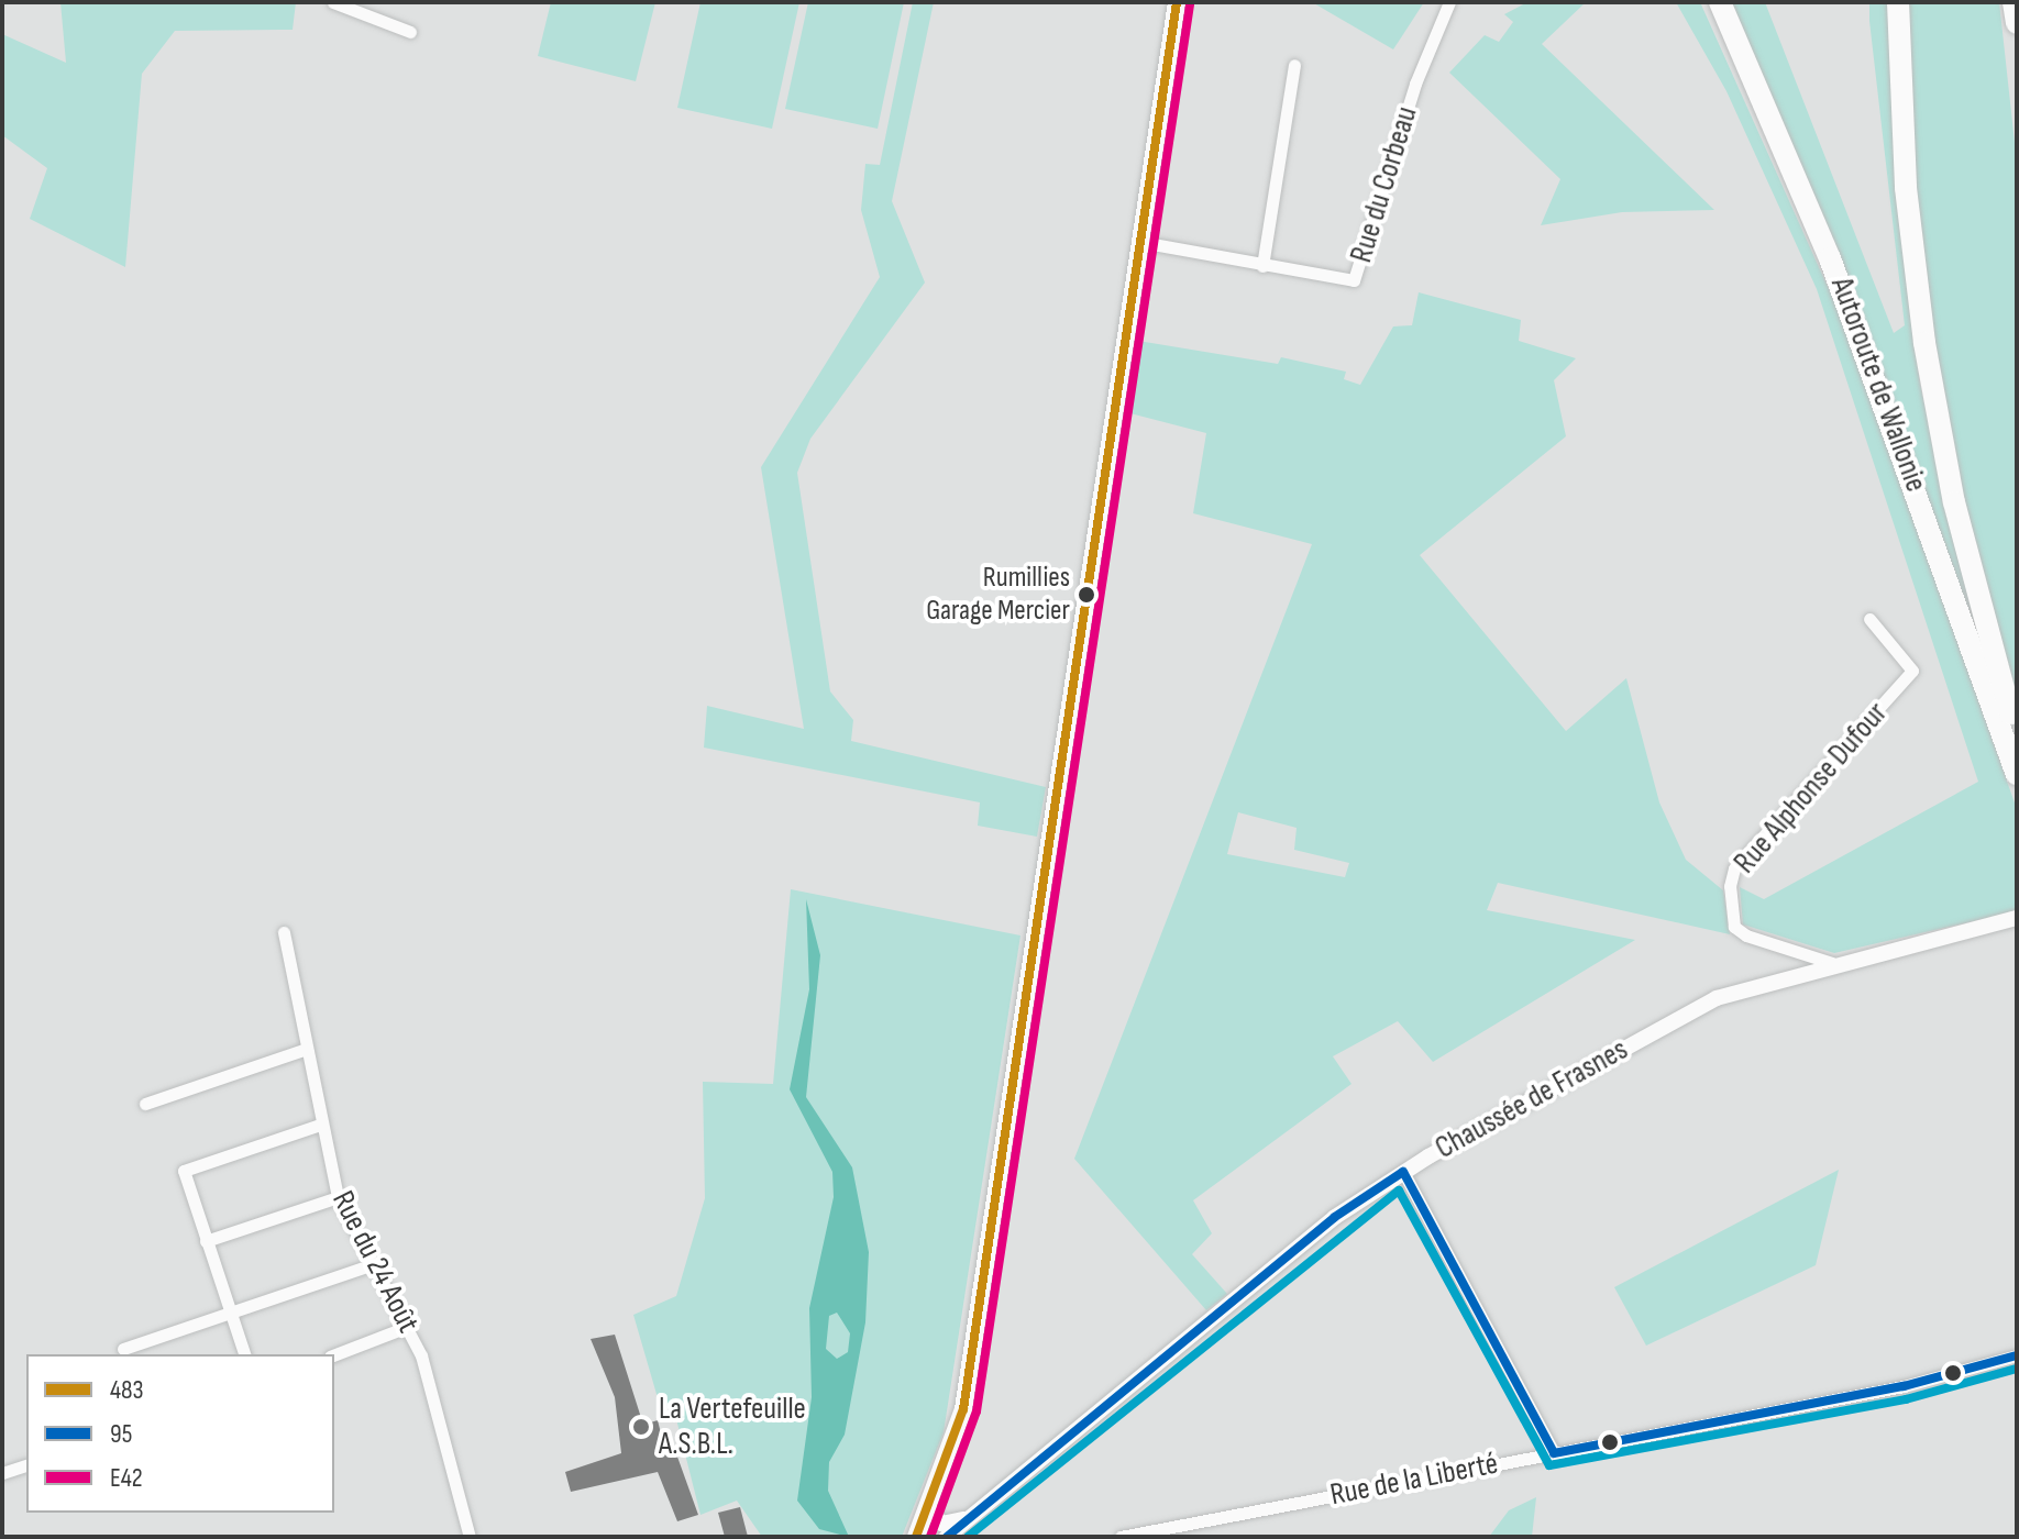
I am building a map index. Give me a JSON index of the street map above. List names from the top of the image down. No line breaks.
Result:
{"streets":{"highway":["Autoroute de Wallonie"],"main road":["Chaussée de Frasnes"],"street":["Rue du Corbeau","Rue Alphonse Dufour","Rue du 24 Août","Rue de la Liberté"]},"crossings":[["Rue Alphonse Dufour","Chaussée de Frasnes"]],"places":["Rumillies Garage Mercier","La Vertefeuille A.S.B.L."],"lines":["transit line 483","transit line E42","transit line 95"],"legend":["483","95","E42"]}
